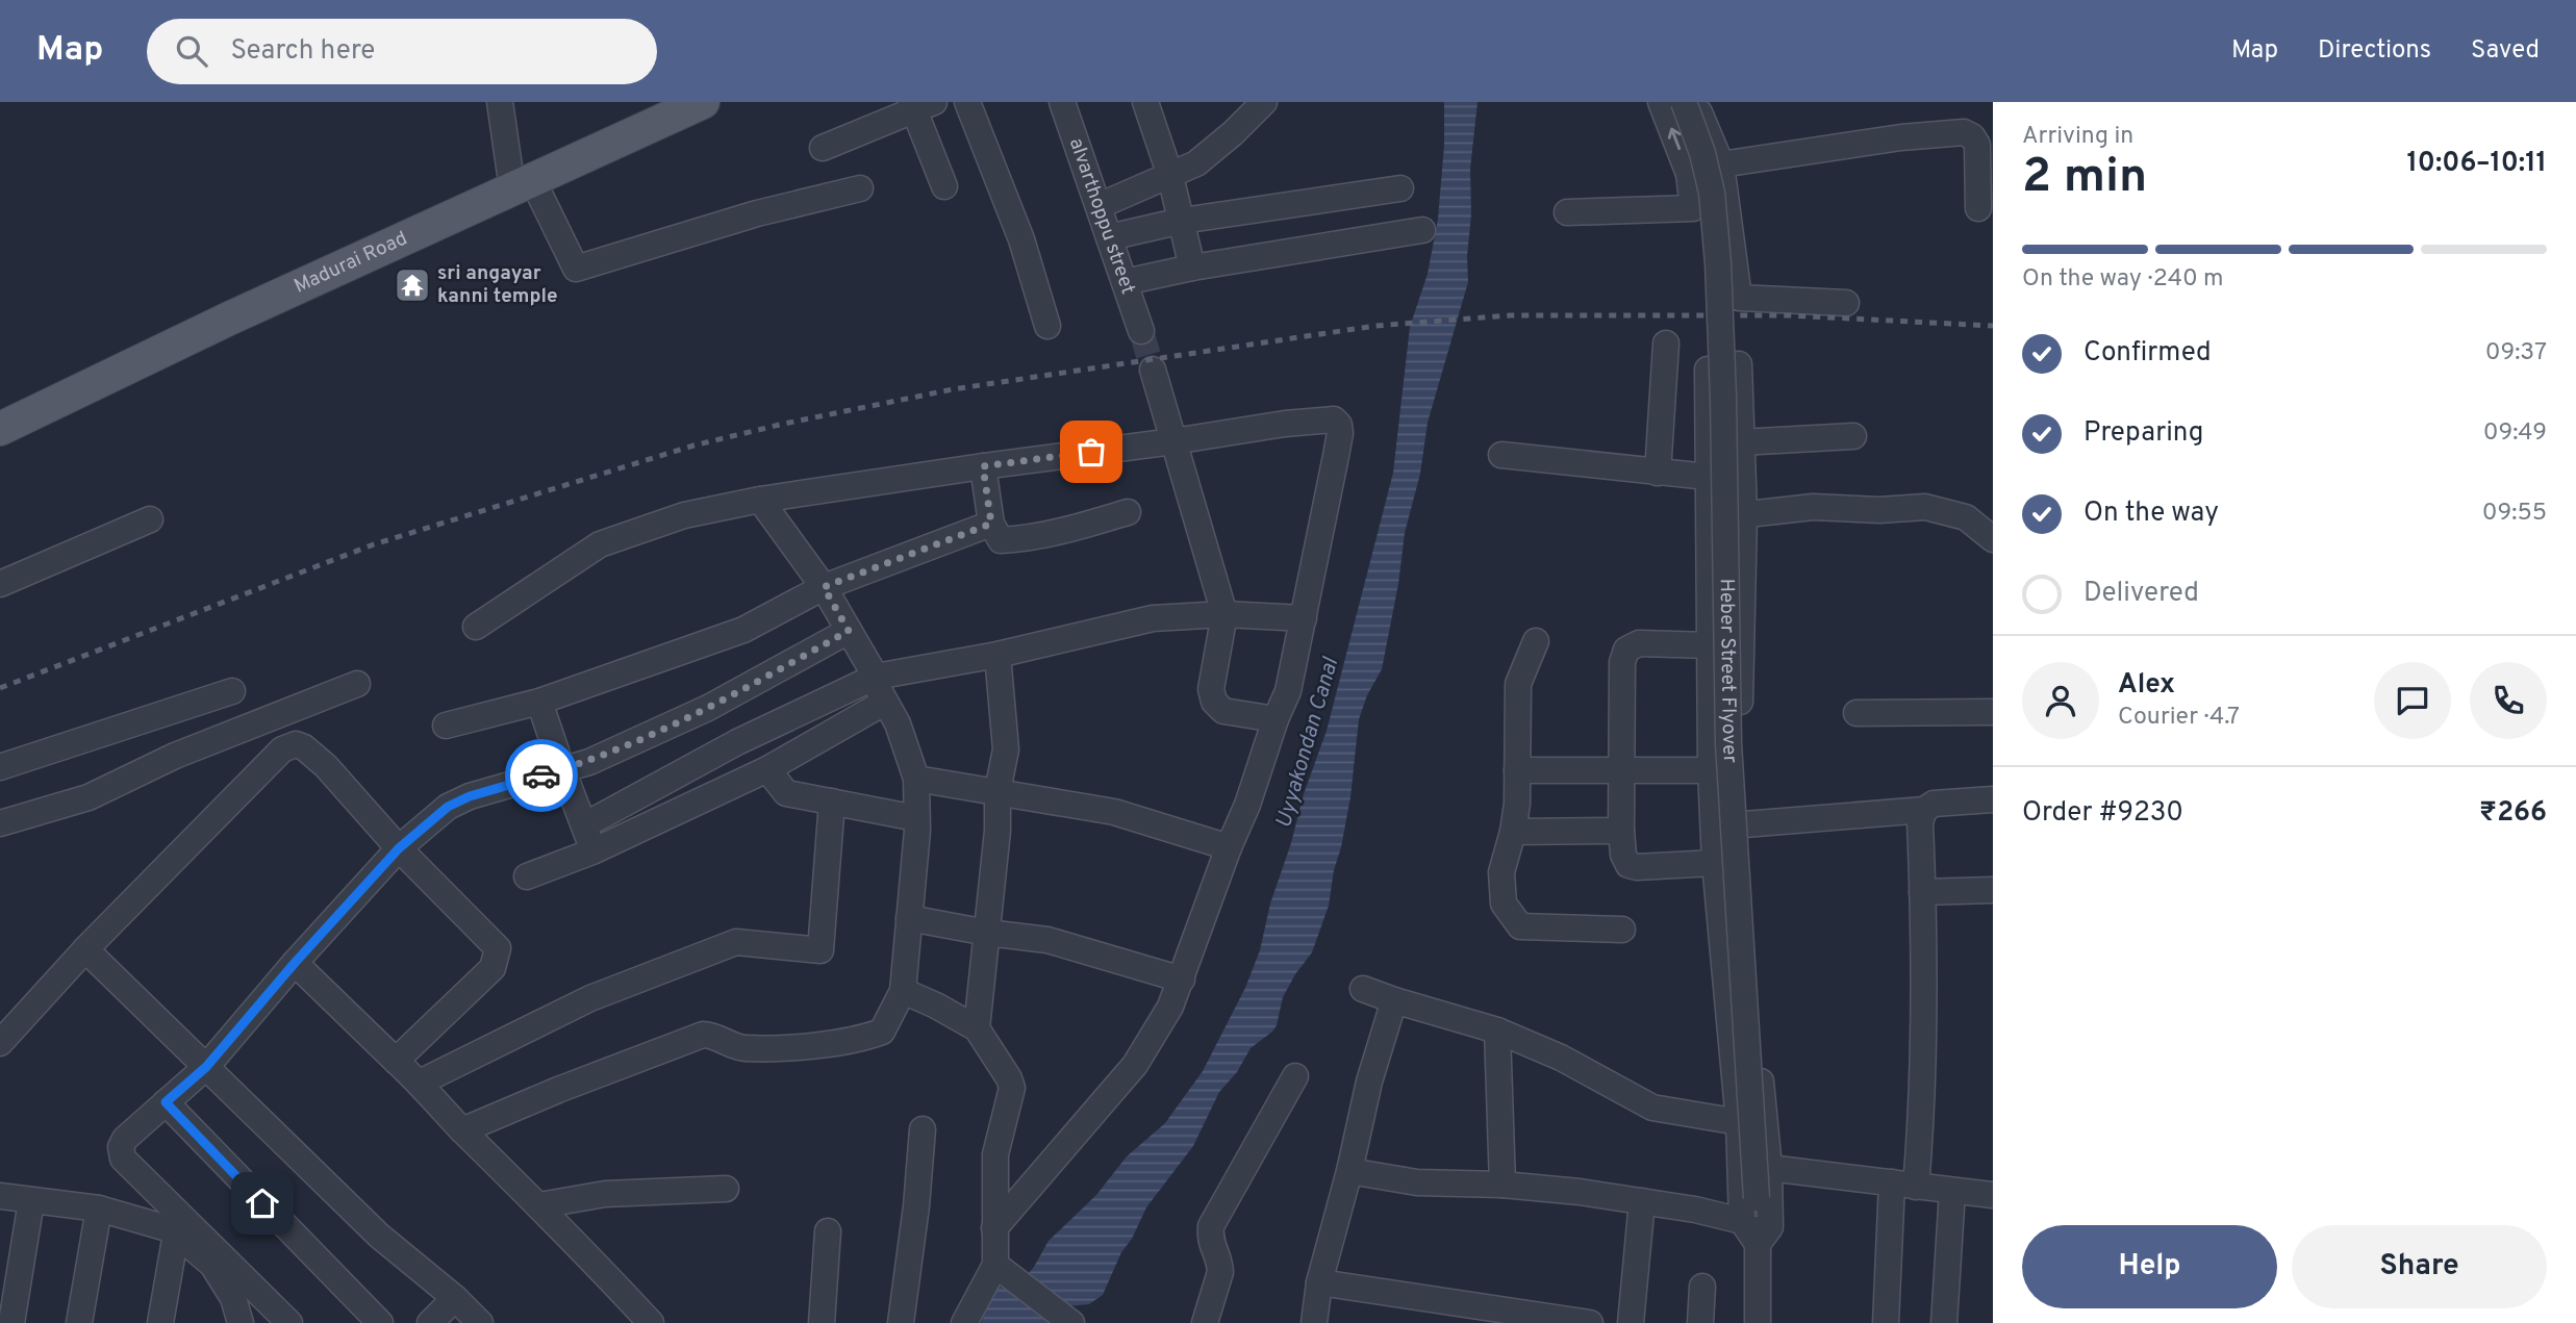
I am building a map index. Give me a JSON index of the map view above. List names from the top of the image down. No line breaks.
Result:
{"streets":{"main road":["Madurai Road"],"street":["alvarthoppu street","Heber Street Flyover"]},"water":["Uyyakondan Canal"],"places":{"temple":["sri angayar kanni temple"]},"page":{"header":"Map","search":"Search here","nav":["Map","Directions","Saved"],"heading":["2 min","Arriving in","10:06–10:11"],"panel":["Alex","Courier · 4.7","Order #9230","₹266"],"bar":"On the way · 240 m","list":[["Confirmed","09:37"],["Preparing","09:49"],["On the way","09:55"],"Delivered"],"buttons":["Help","Share"]}}
